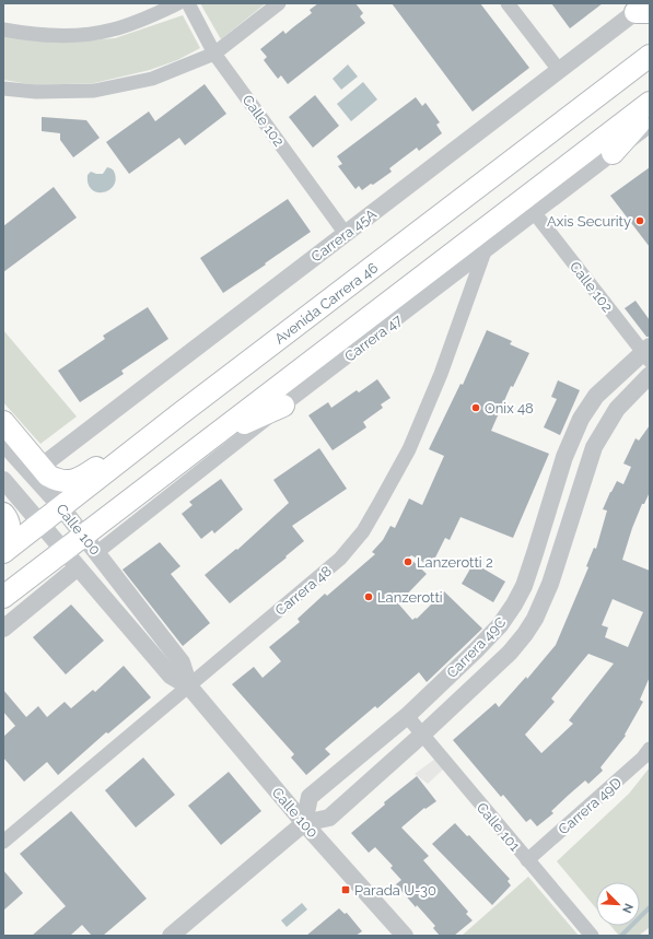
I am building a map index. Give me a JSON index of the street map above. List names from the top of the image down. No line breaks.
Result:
{"streets":{"main road":["Avenida Carrera 46"],"street":["Calle 102","Carrera 45A","Carrera 47","Calle 100","Carrera 48","Carrera 49C","Carrera 49D","Calle 101"]},"crossings":[["Calle 102","Carrera 45A"],["Calle 102","Carrera 47"],["Calle 102","Carrera 49C"],["Avenida Carrera 46","Calle 100"],["Carrera 47","Calle 100"],["Carrera 47","Carrera 48"],["Calle 100","Carrera 48"],["Calle 100","Carrera 49C"],["Carrera 49C","Calle 101"],["Carrera 49D","Calle 101"]],"places":{"other":["Axis Security","Onix 48","Lanzerotti 2","Lanzerotti"],"transit":["Parada U-30"]},"north":"bottom right"}
